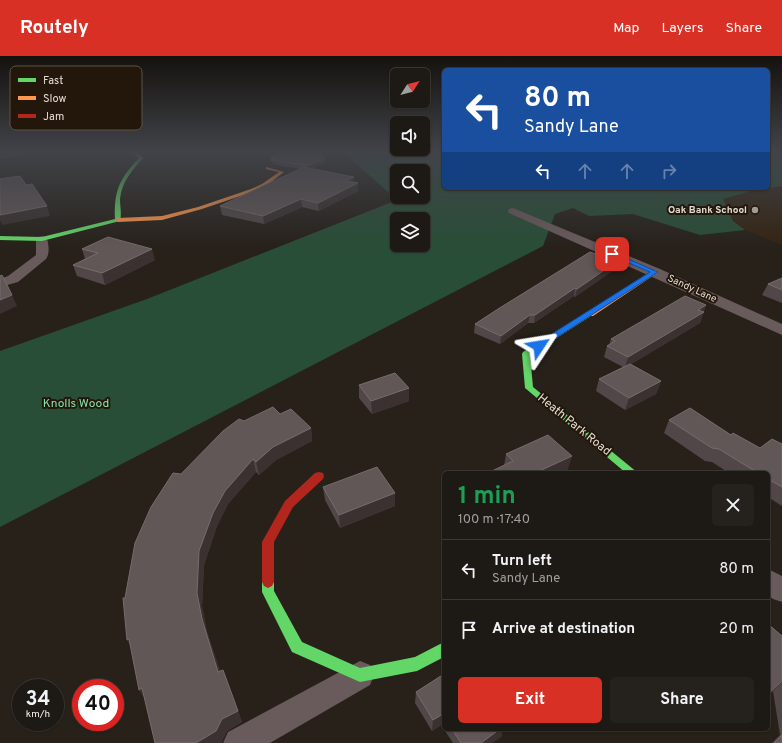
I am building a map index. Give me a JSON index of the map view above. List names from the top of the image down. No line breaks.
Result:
{"streets":{"street":["Sandy Lane","Heath Park Road"]},"crossings":[["Sandy Lane","Heath Park Road"]],"parks":["Knolls Wood"],"places":["Oak Bank School"],"legend":["Fast","Slow","Jam"],"north":"top right","page":{"header":"Routely","nav":["Map","Layers","Share"],"turn":["80 m","Sandy Lane"],"heading":["1 min","100 m · 17:40"],"list":[{"name":"Turn left","note":"Sandy Lane","value":"80 m"},{"name":"Arrive at destination","value":"20 m"}],"buttons":["Exit","Share"],"speed":"34 km/h","limit":"40"}}
